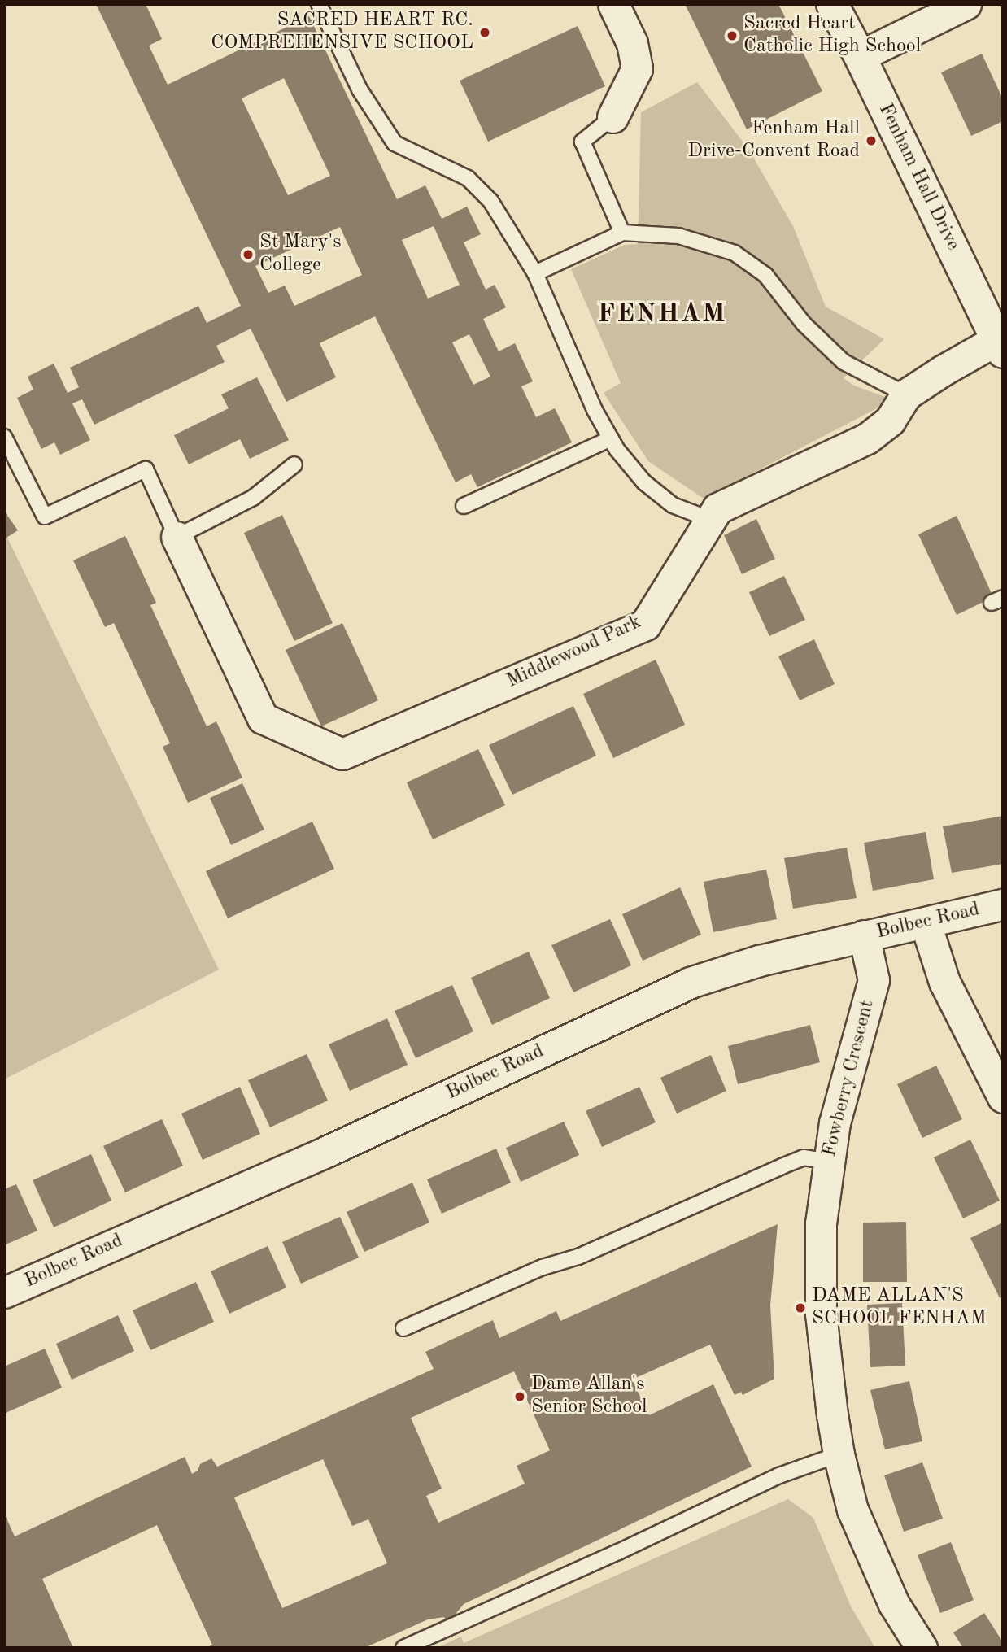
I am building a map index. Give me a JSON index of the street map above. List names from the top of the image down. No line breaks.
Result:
{"streets":{"street":["Fenham Hall Drive","Middlewood Park","Bolbec Road","Fowberry Crescent"]},"crossings":[["Fenham Hall Drive","Middlewood Park"],["Bolbec Road","Fowberry Crescent"]],"districts":["FENHAM"],"places":["SACRED HEART RC. COMPREHENSIVE SCHOOL","Sacred Heart Catholic High School","Fenham Hall Drive-Convent Road","St Mary's College","DAME ALLAN'S SCHOOL FENHAM","Dame Allan's Senior School"]}
